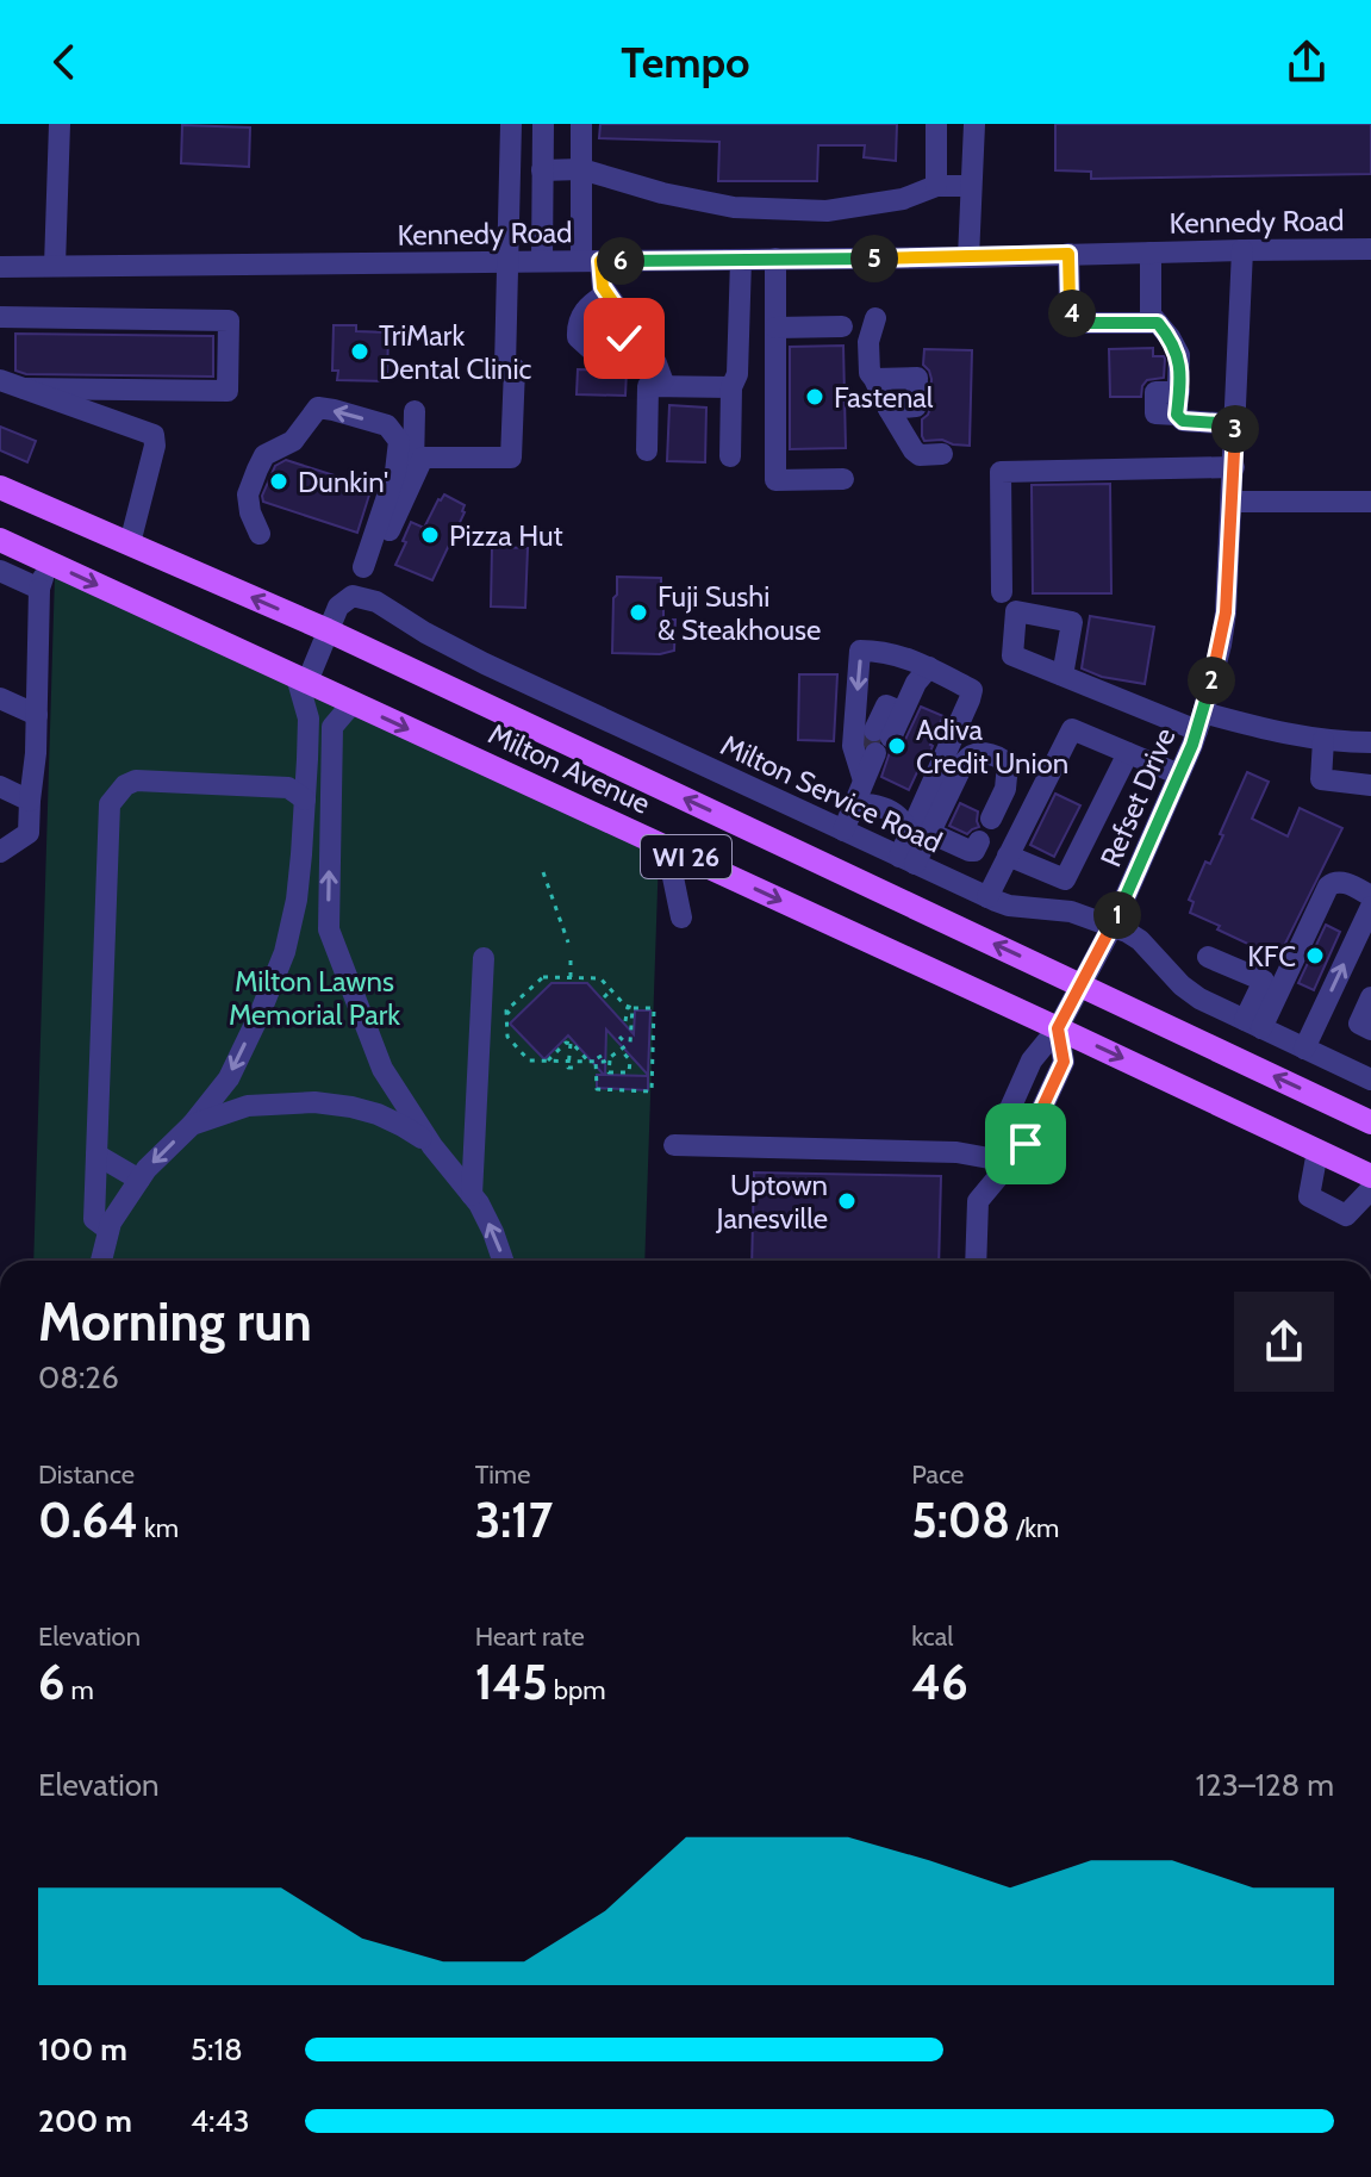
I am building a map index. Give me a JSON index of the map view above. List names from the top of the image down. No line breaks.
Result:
{"streets":{"main road":["Milton Avenue","WI 26"],"street":["Kennedy Road","Milton Service Road","Refset Drive"]},"crossings":[["Kennedy Road","Refset Drive"],["Milton Avenue","Milton Service Road"],["Milton Avenue","Refset Drive"],["Milton Service Road","Refset Drive"]],"parks":["Milton Lawns Memorial Park"],"places":["TriMark Dental Clinic","Fastenal","Dunkin'","Pizza Hut","Fuji Sushi & Steakhouse","Adiva Credit Union","KFC","Uptown Janesville"],"page":{"header":"Tempo","pins":["5","6","4","3","2","1"],"heading":["Morning run","08:26"],"stats":[["Distance","0.64 km"],["Time","3:17"],["Pace","5:08 /km"],["Elevation","6 m"],["Heart rate","145 bpm"],["kcal","46"]],"chart":["Elevation","123–128 m"],"list":[{"name":"100 m","note":"5:18"},{"name":"200 m","note":"4:43"}]}}
